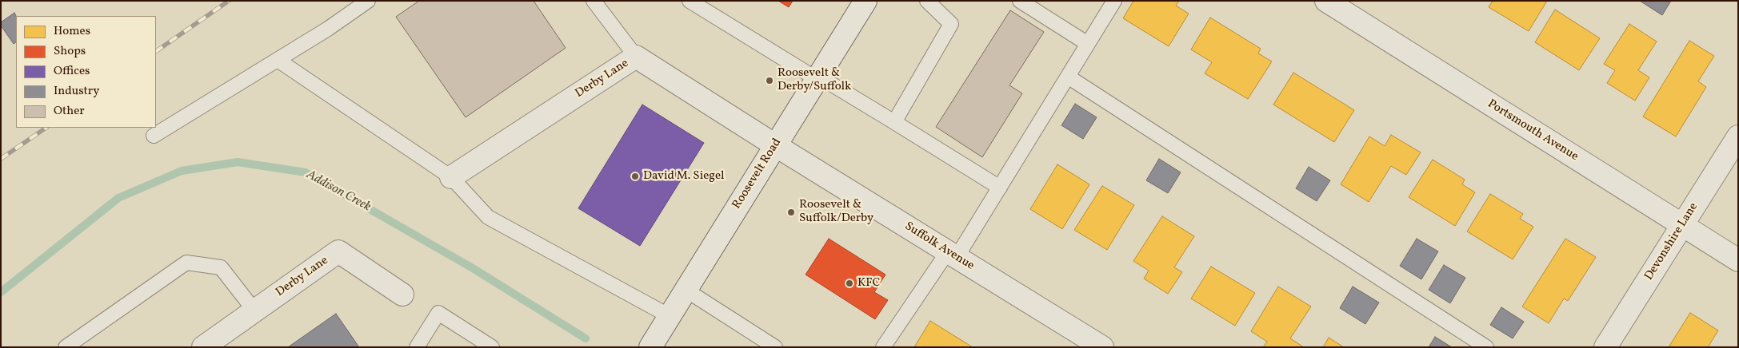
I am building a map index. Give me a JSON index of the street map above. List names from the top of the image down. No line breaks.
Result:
{"streets":{"street":["Derby Lane","Portsmouth Avenue","Roosevelt Road","Devonshire Lane","Suffolk Avenue"]},"crossings":[["Derby Lane","Roosevelt Road"],["Derby Lane","Suffolk Avenue"],["Portsmouth Avenue","Devonshire Lane"],["Roosevelt Road","Suffolk Avenue"]],"water":["Addison Creek"],"places":["Roosevelt & Derby/Suffolk","David M. Siegel","Roosevelt & Suffolk/Derby","KFC"],"legend":["Homes","Shops","Offices","Industry","Other"]}
